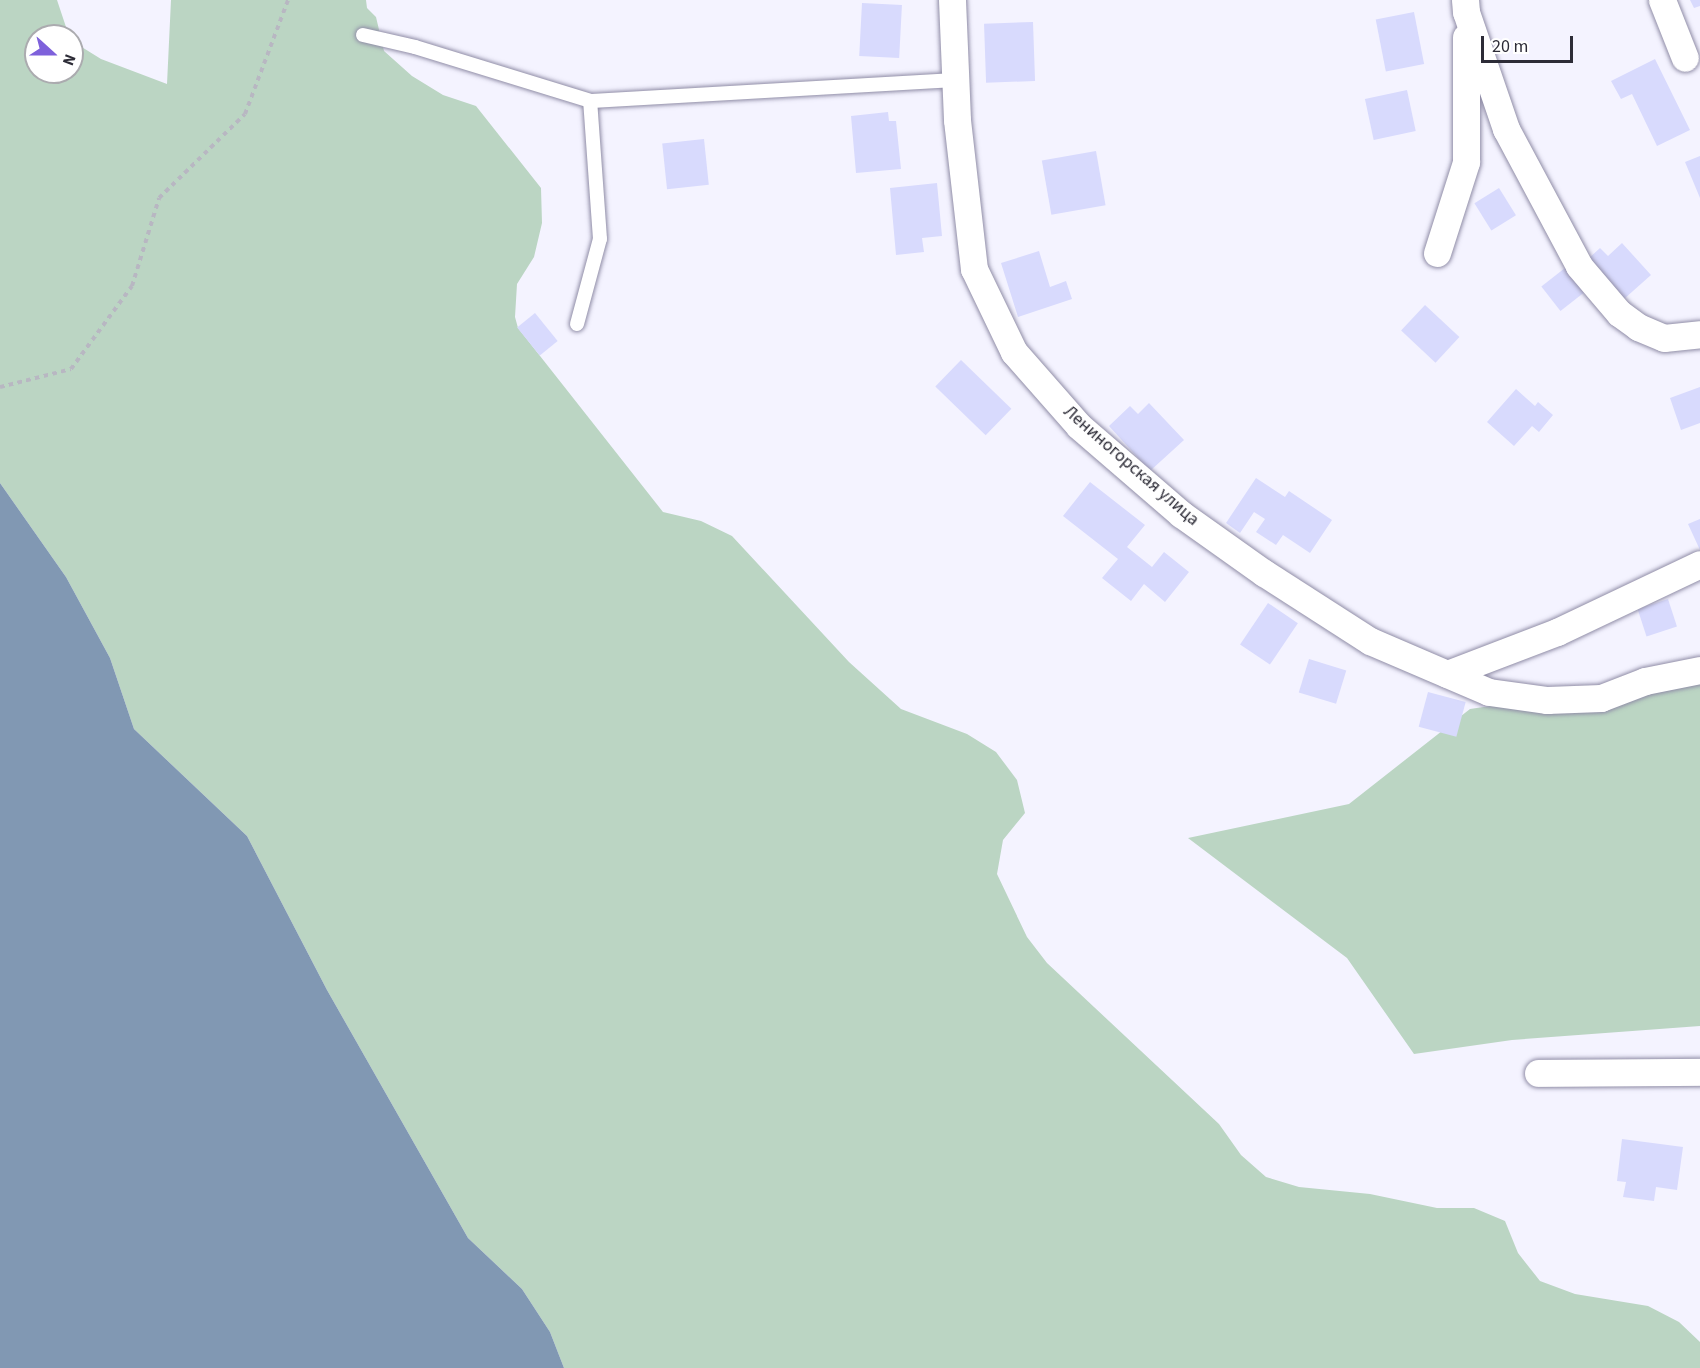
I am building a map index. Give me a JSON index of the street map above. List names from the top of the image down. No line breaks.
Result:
{"streets":{"street":["Лениногорская улица"]},"scale_bar":"20 m","north":"right"}
